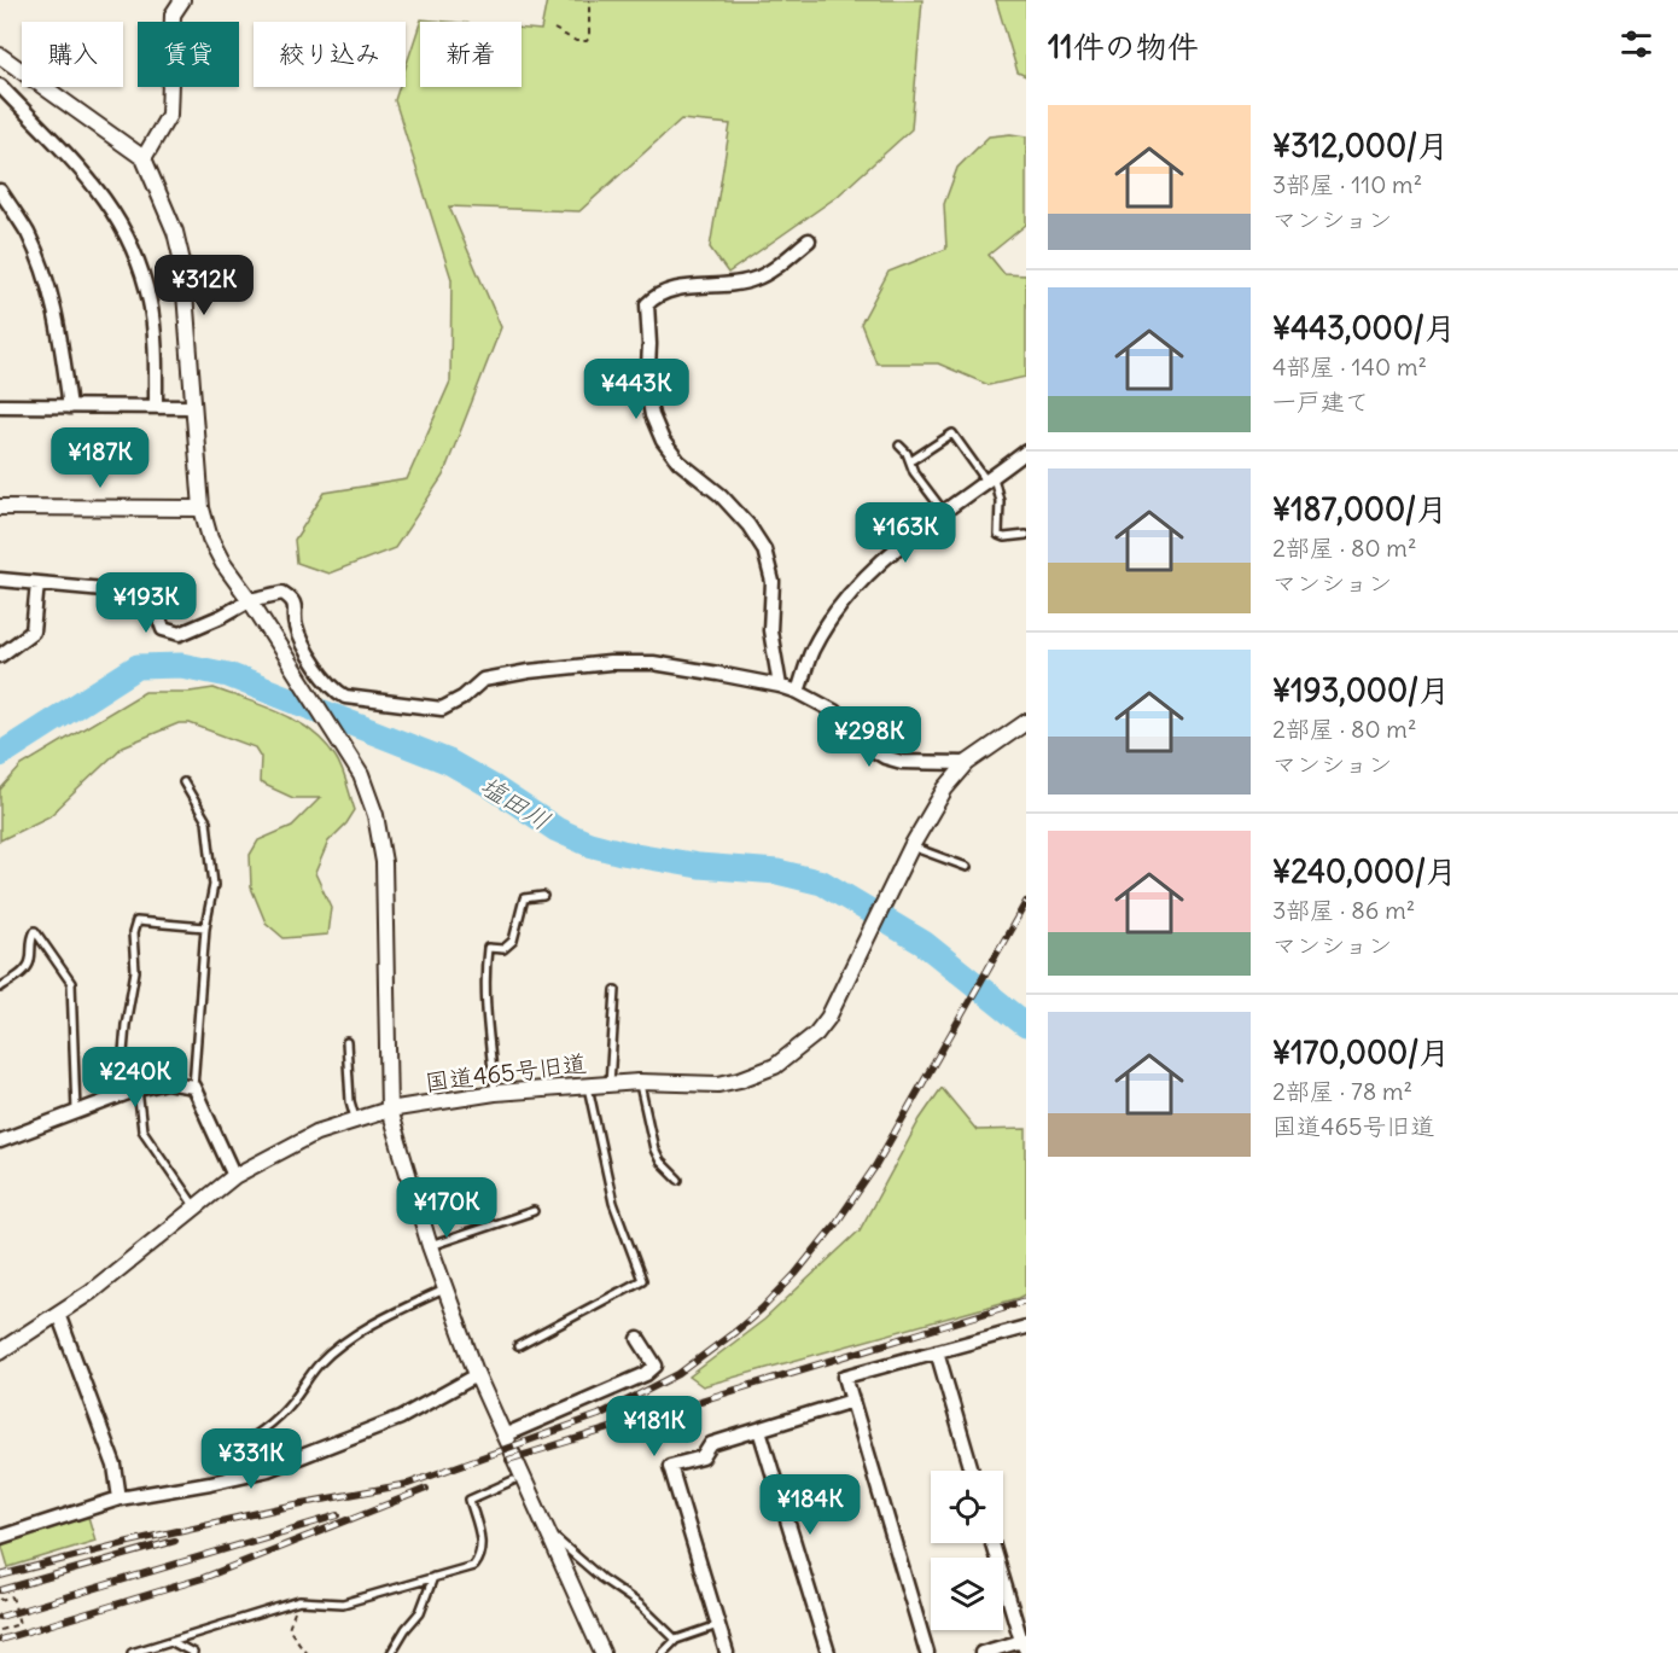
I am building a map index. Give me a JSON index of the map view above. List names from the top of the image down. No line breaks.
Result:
{"streets":{"street":["国道465号旧道"]},"water":["塩田川"],"page":{"heading":"11件の物件","chip":["購入","賃貸","絞り込み","新着"],"list":[{"name":"¥312,000/月","note":"3部屋 · 110 m² · マンション"},{"name":"¥443,000/月","note":"4部屋 · 140 m² · 一戸建て"},{"name":"¥187,000/月","note":"2部屋 · 80 m² · マンション"},{"name":"¥193,000/月","note":"2部屋 · 80 m² · マンション"},{"name":"¥240,000/月","note":"3部屋 · 86 m² · マンション"},{"name":"¥170,000/月","note":"2部屋 · 78 m² · 国道465号旧道"}],"price":["¥312K","¥443K","¥187K","¥163K","¥193K","¥298K","¥240K","¥170K","¥181K","¥331K","¥184K"]}}
